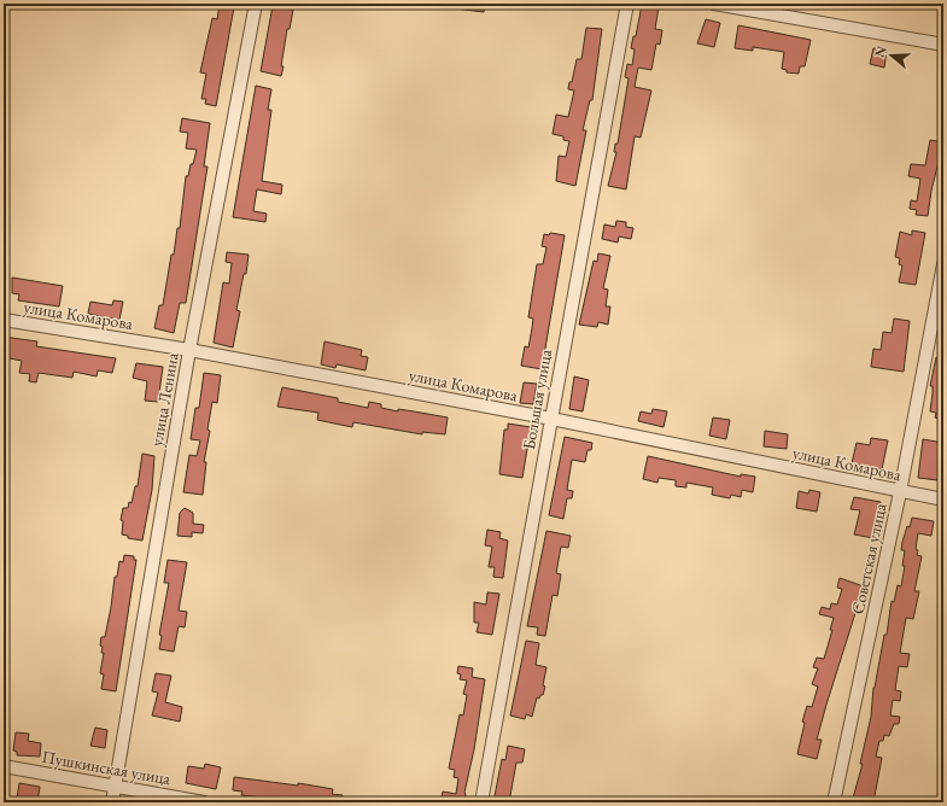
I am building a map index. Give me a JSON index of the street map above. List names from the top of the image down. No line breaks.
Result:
{"streets":{"street":["улица Комарова","улица Ленина","Большая улица","Советская улица","Пушкинская улица"]},"crossings":[["улица Комарова","улица Ленина"],["улица Комарова","Большая улица"],["улица Комарова","Советская улица"],["улица Ленина","Пушкинская улица"]],"north":"left"}
